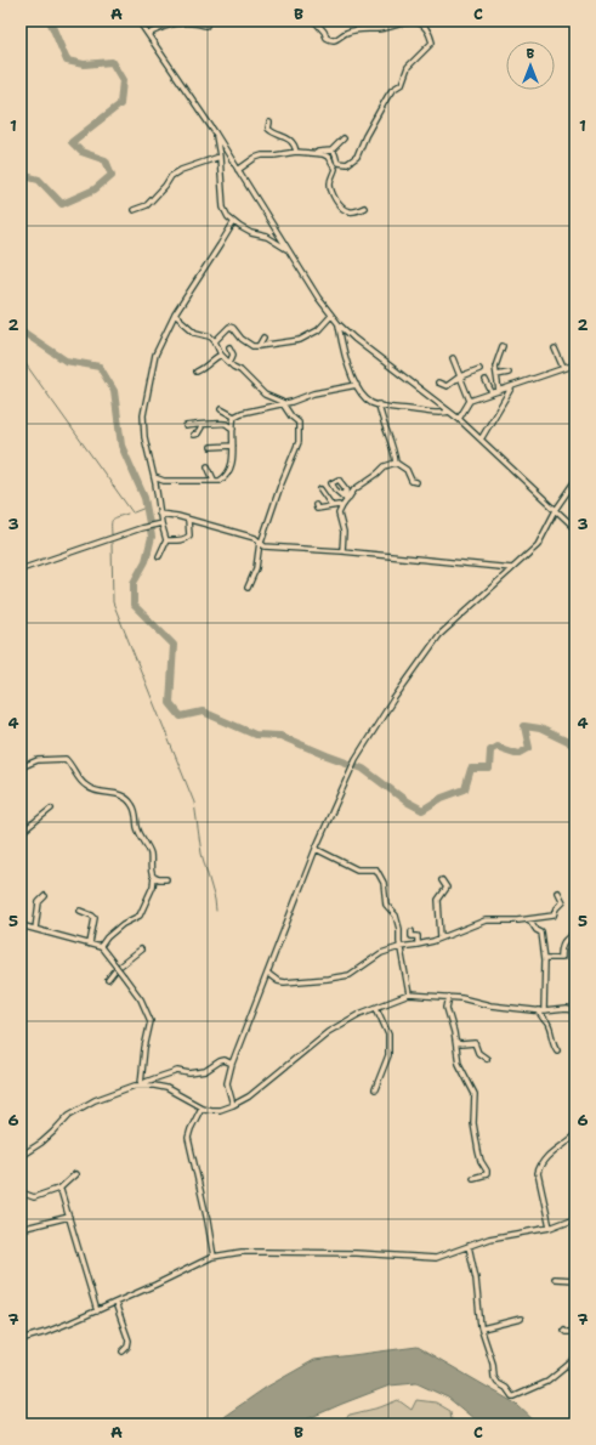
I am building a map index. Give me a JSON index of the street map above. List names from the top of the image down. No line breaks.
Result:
{"north":"top","grid":{"columns":["A","B","C"],"rows":["1","2","3","4","5","6","7"]}}
